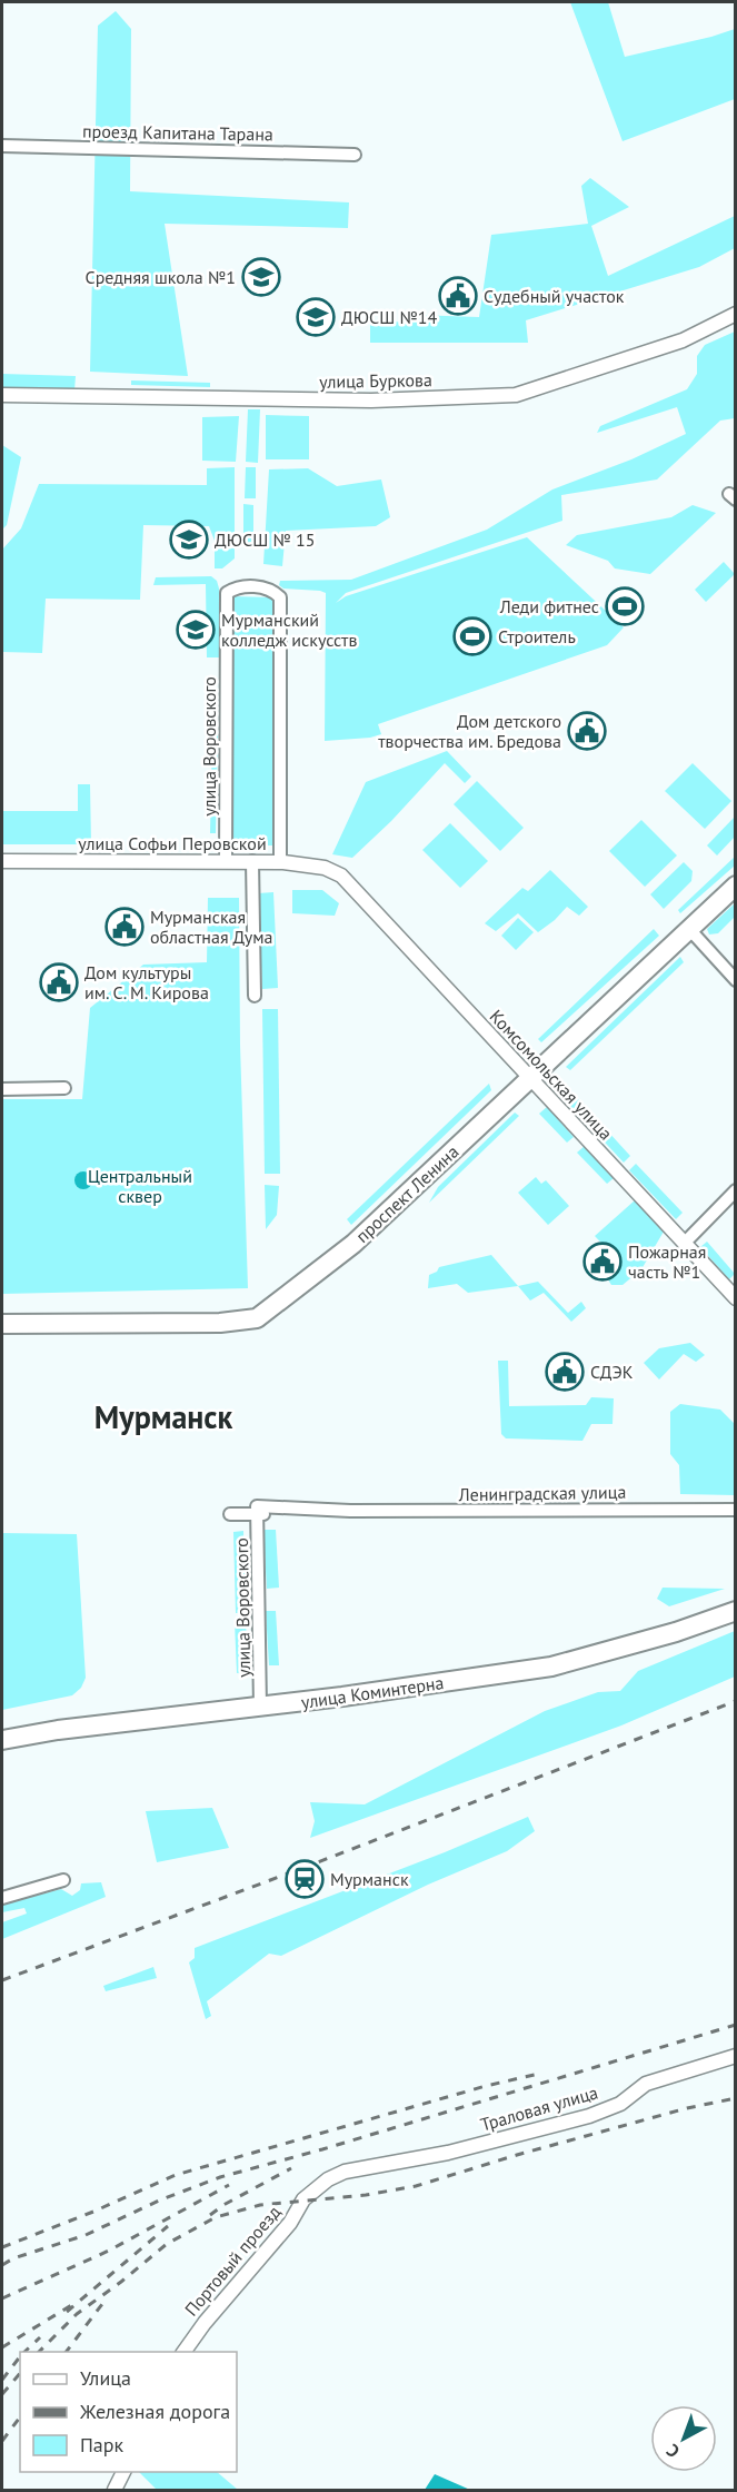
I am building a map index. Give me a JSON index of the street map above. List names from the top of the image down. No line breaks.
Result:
{"streets":{"main road":["проспект Ленина","улица Коминтерна"],"street":["проезд Капитана Тарана","улица Буркова","улица Воровского","улица Софьи Перовской","Комсомольская улица","Ленинградская улица","Траловая улица","Портовый проезд"]},"crossings":[["улица Воровского","улица Софьи Перовской"],["улица Воровского","Ленинградская улица"],["улица Воровского","улица Коминтерна"],["улица Софьи Перовской","Комсомольская улица"],["Комсомольская улица","проспект Ленина"],["Траловая улица","Портовый проезд"]],"districts":["Мурманск"],"parks":["Центральный сквер"],"places":{"school or university":["Средняя школа №1","ДЮСШ №14","ДЮСШ № 15","Мурманский колледж искусств"],"public building":["Судебный участок","Дом детского творчества им. Бредова","Мурманская областная Дума","Дом культуры им. С. М. Кирова","Пожарная часть №1","СДЭК"],"sports":["Леди фитнес","Строитель"],"station":["Мурманск"]},"legend":["Улица","Железная дорога","Парк"],"north":"bottom left"}
